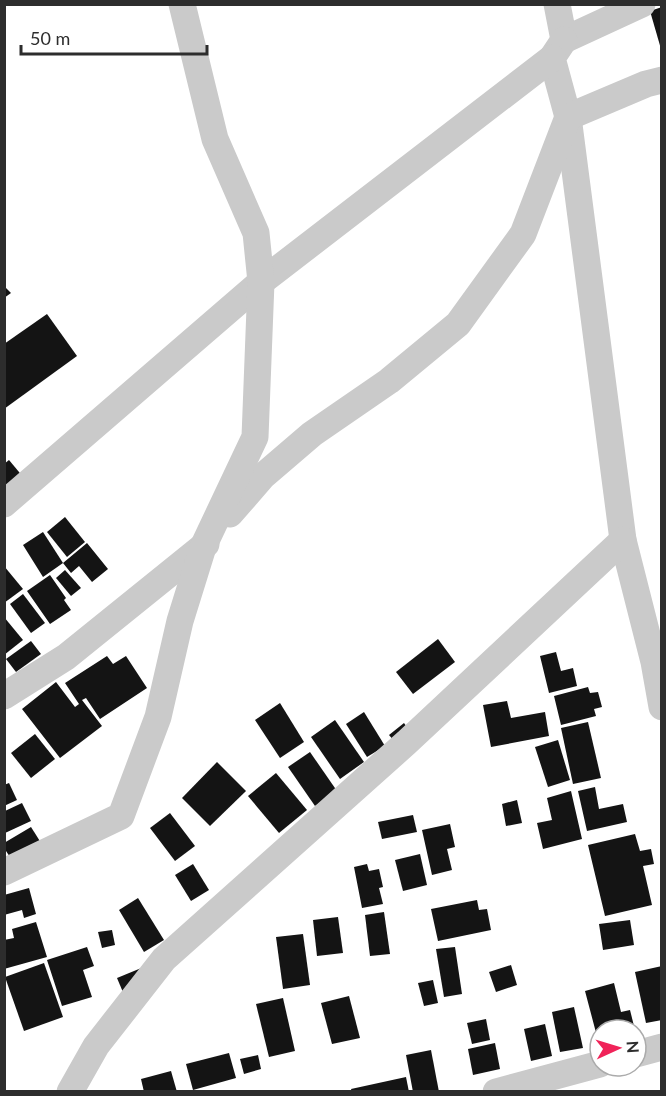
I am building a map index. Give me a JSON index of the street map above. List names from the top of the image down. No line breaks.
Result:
{"scale_bar":"50 m","north":"right"}
